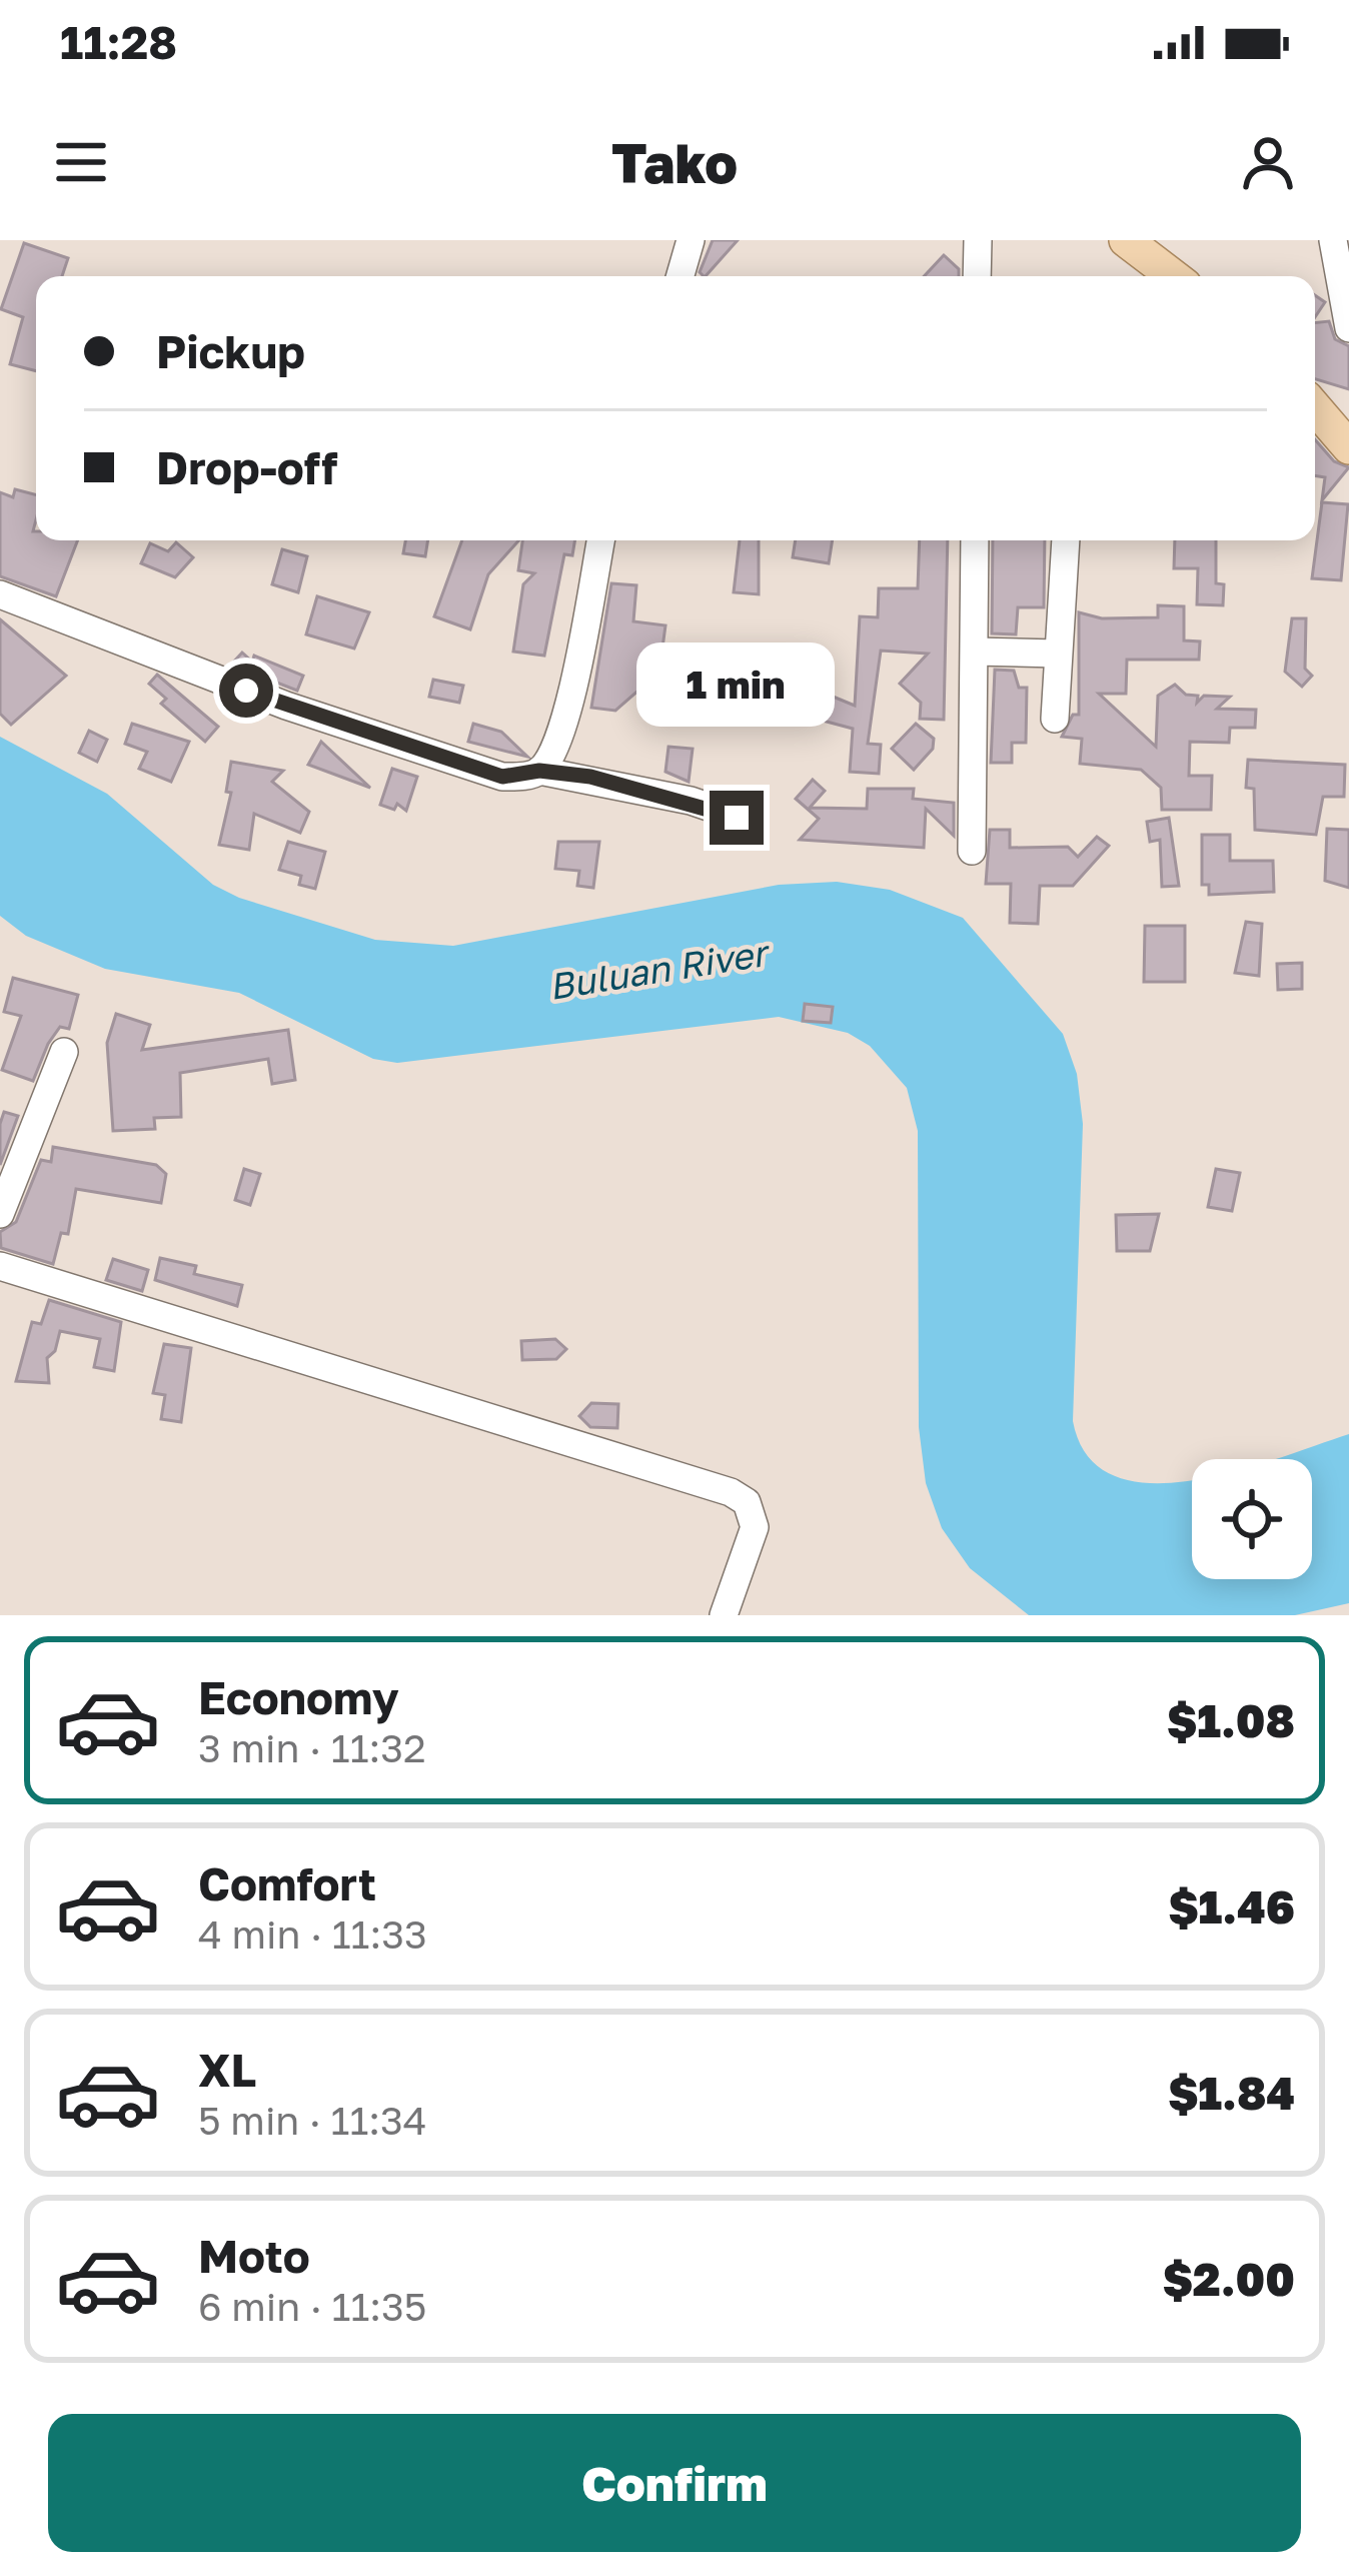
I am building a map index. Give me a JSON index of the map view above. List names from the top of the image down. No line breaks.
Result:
{"water":["Buluan River"],"page":{"status":"11:28","header":"Tako","banner":["Pickup","Drop-off"],"bubble":"1 min","list":[{"name":"Economy","note":"3 min · 11:32","value":"$1.08"},{"name":"Comfort","note":"4 min · 11:33","value":"$1.46"},{"name":"XL","note":"5 min · 11:34","value":"$1.84"},{"name":"Moto","note":"6 min · 11:35","value":"$2.00"}],"buttons":"Confirm"}}
